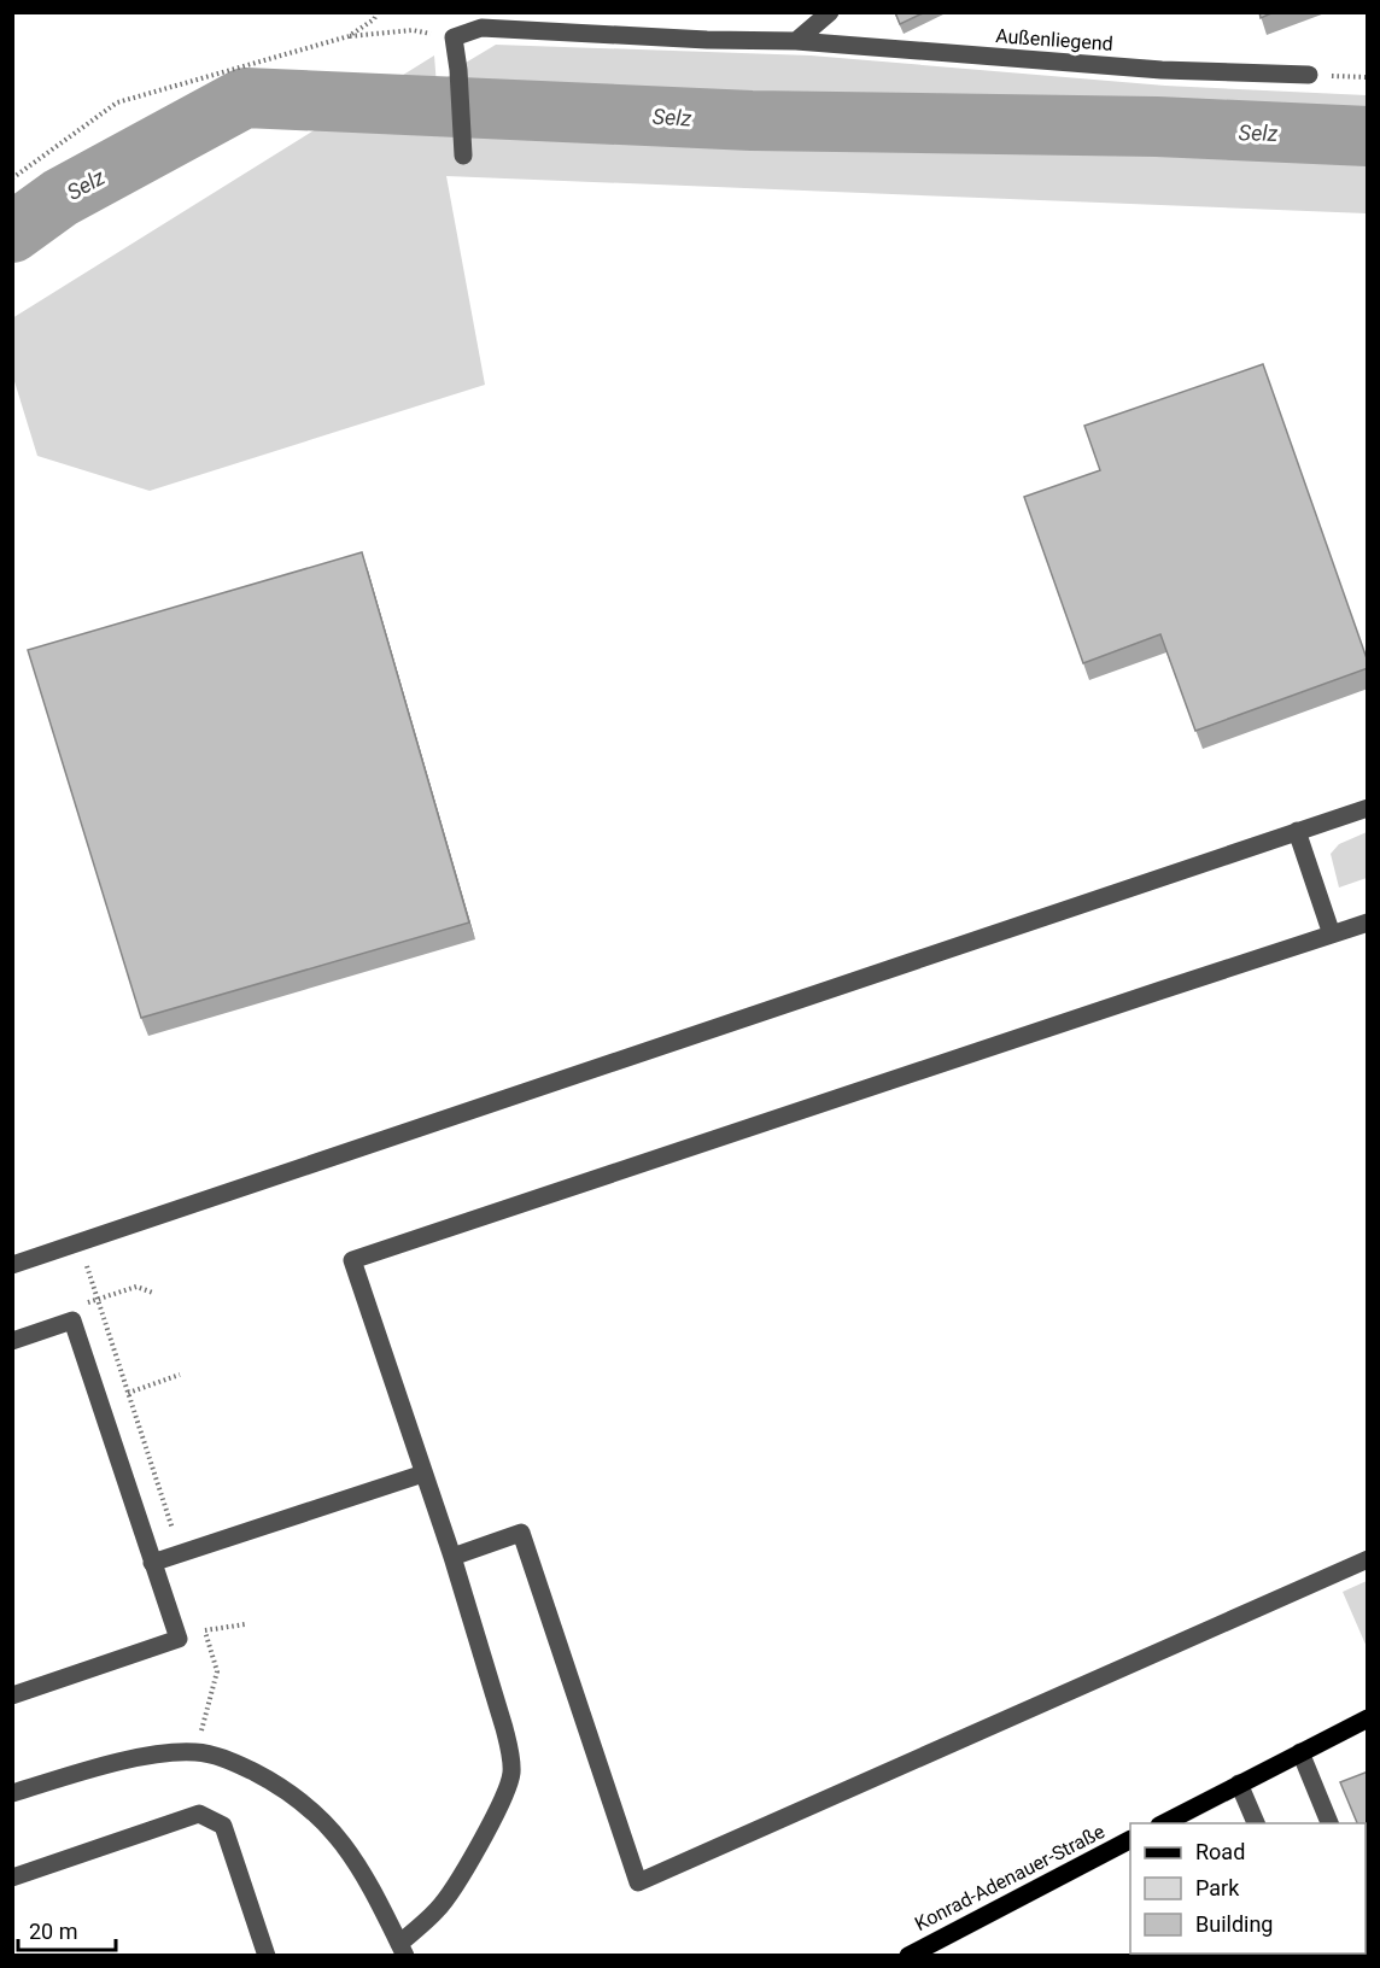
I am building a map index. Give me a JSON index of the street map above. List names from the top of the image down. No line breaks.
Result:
{"streets":{"main road":["Konrad-Adenauer-Straße"],"street":["Außenliegend"]},"water":["Selz"],"legend":["Road","Park","Building"],"scale_bar":"20 m"}
